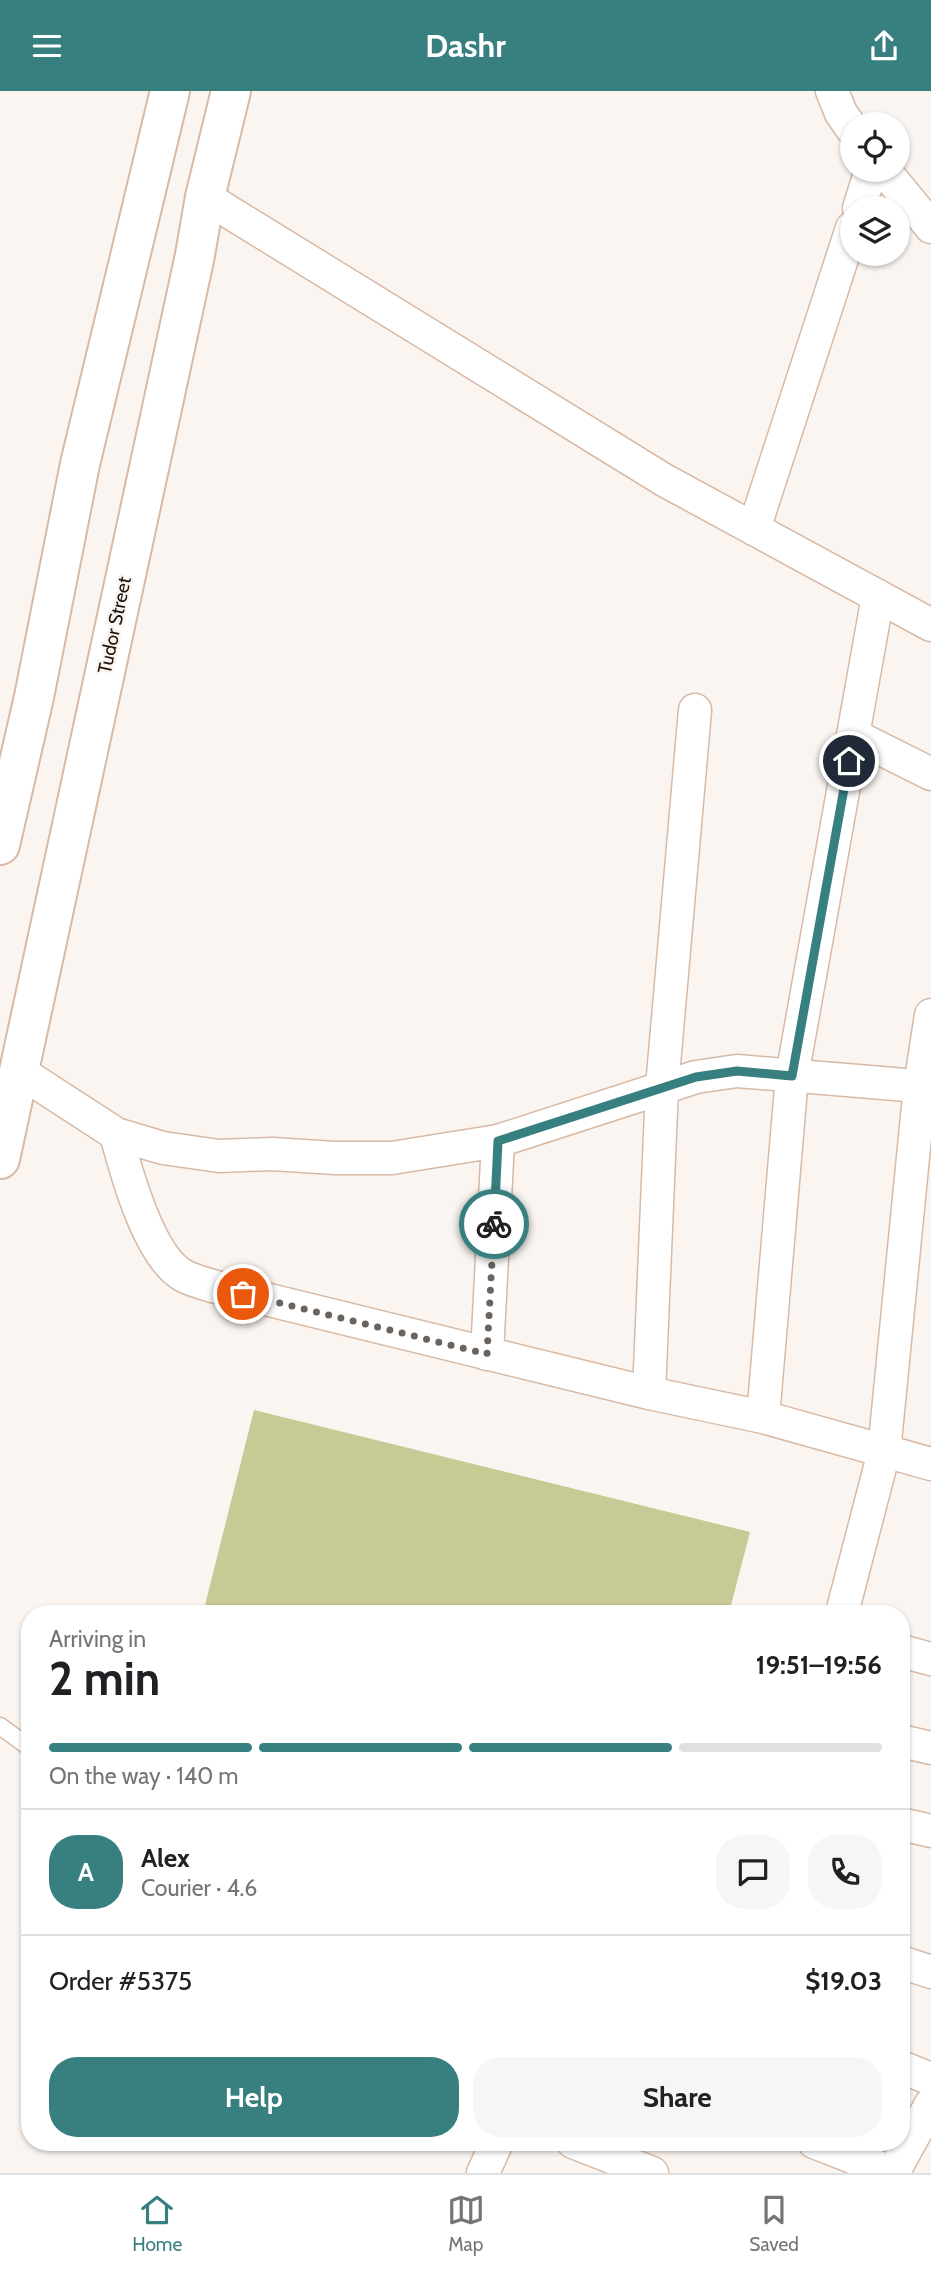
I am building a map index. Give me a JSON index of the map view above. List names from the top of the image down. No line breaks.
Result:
{"streets":{"street":["Tudor Street"]},"page":{"header":"Dashr","heading":["2 min","Arriving in","19:51–19:56"],"panel":["Alex","Courier · 4.6","Order #5375","$19.03"],"bar":"On the way · 140 m","round":"A","buttons":["Help","Share"],"tabs":["Home","Map","Saved"]}}
